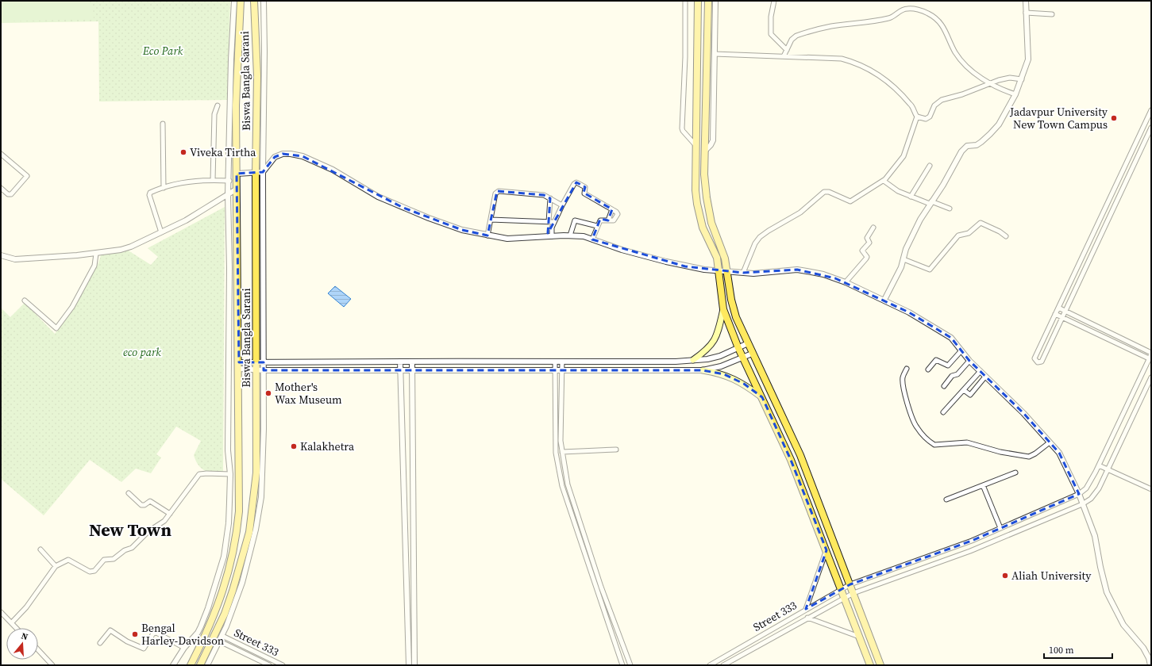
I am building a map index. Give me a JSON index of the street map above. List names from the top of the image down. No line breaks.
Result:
{"streets":{"main road":["Biswa Bangla Sarani"],"street":["Street 333"]},"districts":["New Town"],"parks":["Eco Park","eco park"],"places":["Jadavpur University New Town Campus","Viveka Tirtha","Mother's Wax Museum","Kalakhetra","Aliah University","Bengal Harley-Davidson"],"scale_bar":"100 m","north":"top"}
